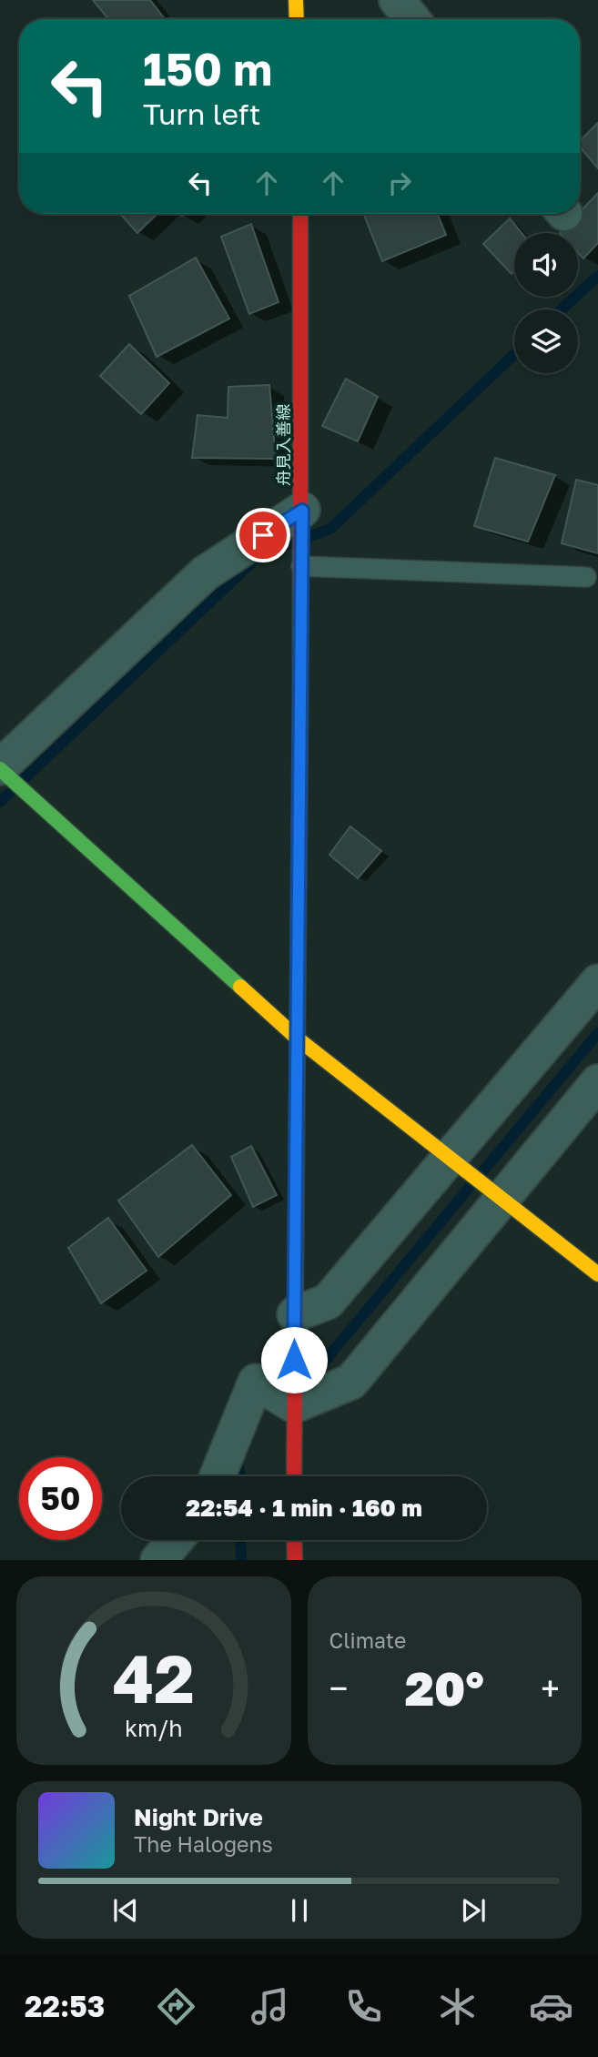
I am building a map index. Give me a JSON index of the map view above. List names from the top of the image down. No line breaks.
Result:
{"streets":{"main road":["舟見入善線"]},"page":{"turn":["150 m","Turn left"],"limit":"50","trip":"22:54 · 1 min · 160 m","tile":"Climate","heat":["−","20°","+"],"song":["Night Drive","The Halogens"],"tabs":"22:53","gauge":["42","km/h"]}}
